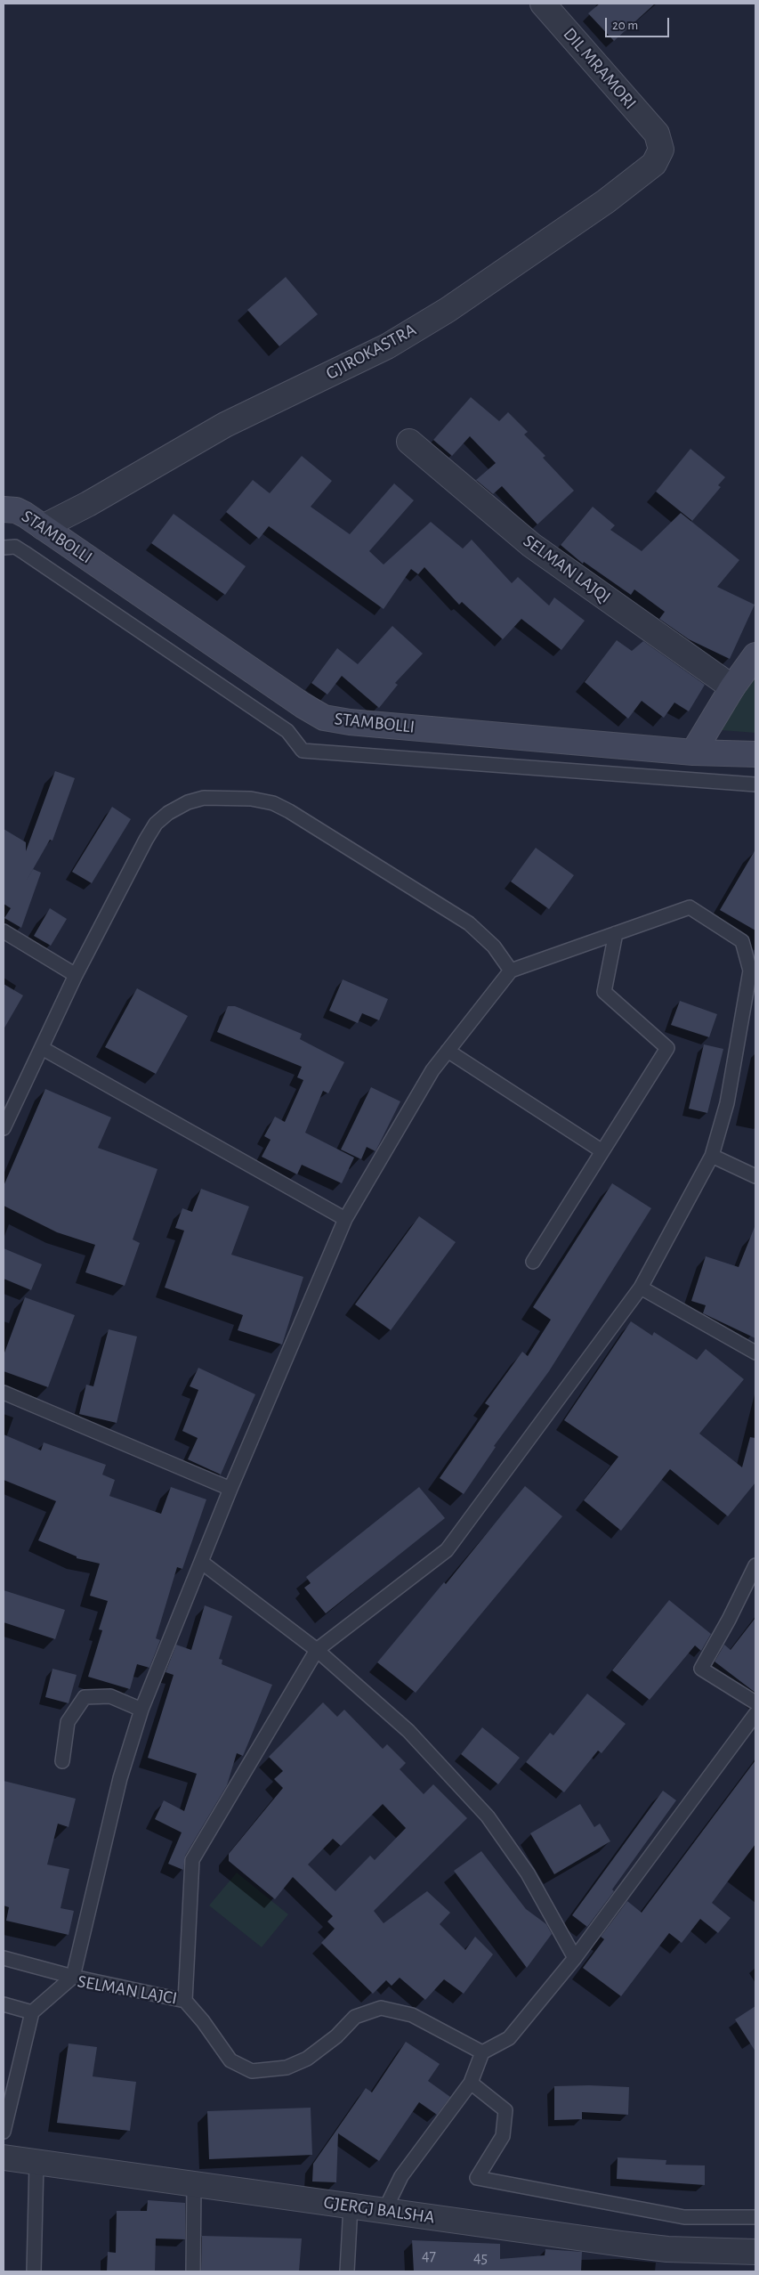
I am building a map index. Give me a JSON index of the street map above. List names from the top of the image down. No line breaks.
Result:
{"streets":{"street":["DIL MRAMORI","GJIROKASTRA","STAMBOLLI","SELMAN LAJQI","GJERGJ BALSHA"],"lane":["SELMAN LAJCI"]},"crossings":[["DIL MRAMORI","GJIROKASTRA"],["GJIROKASTRA","STAMBOLLI"]],"house_numbers":["47","45"],"scale_bar":"20 m"}
